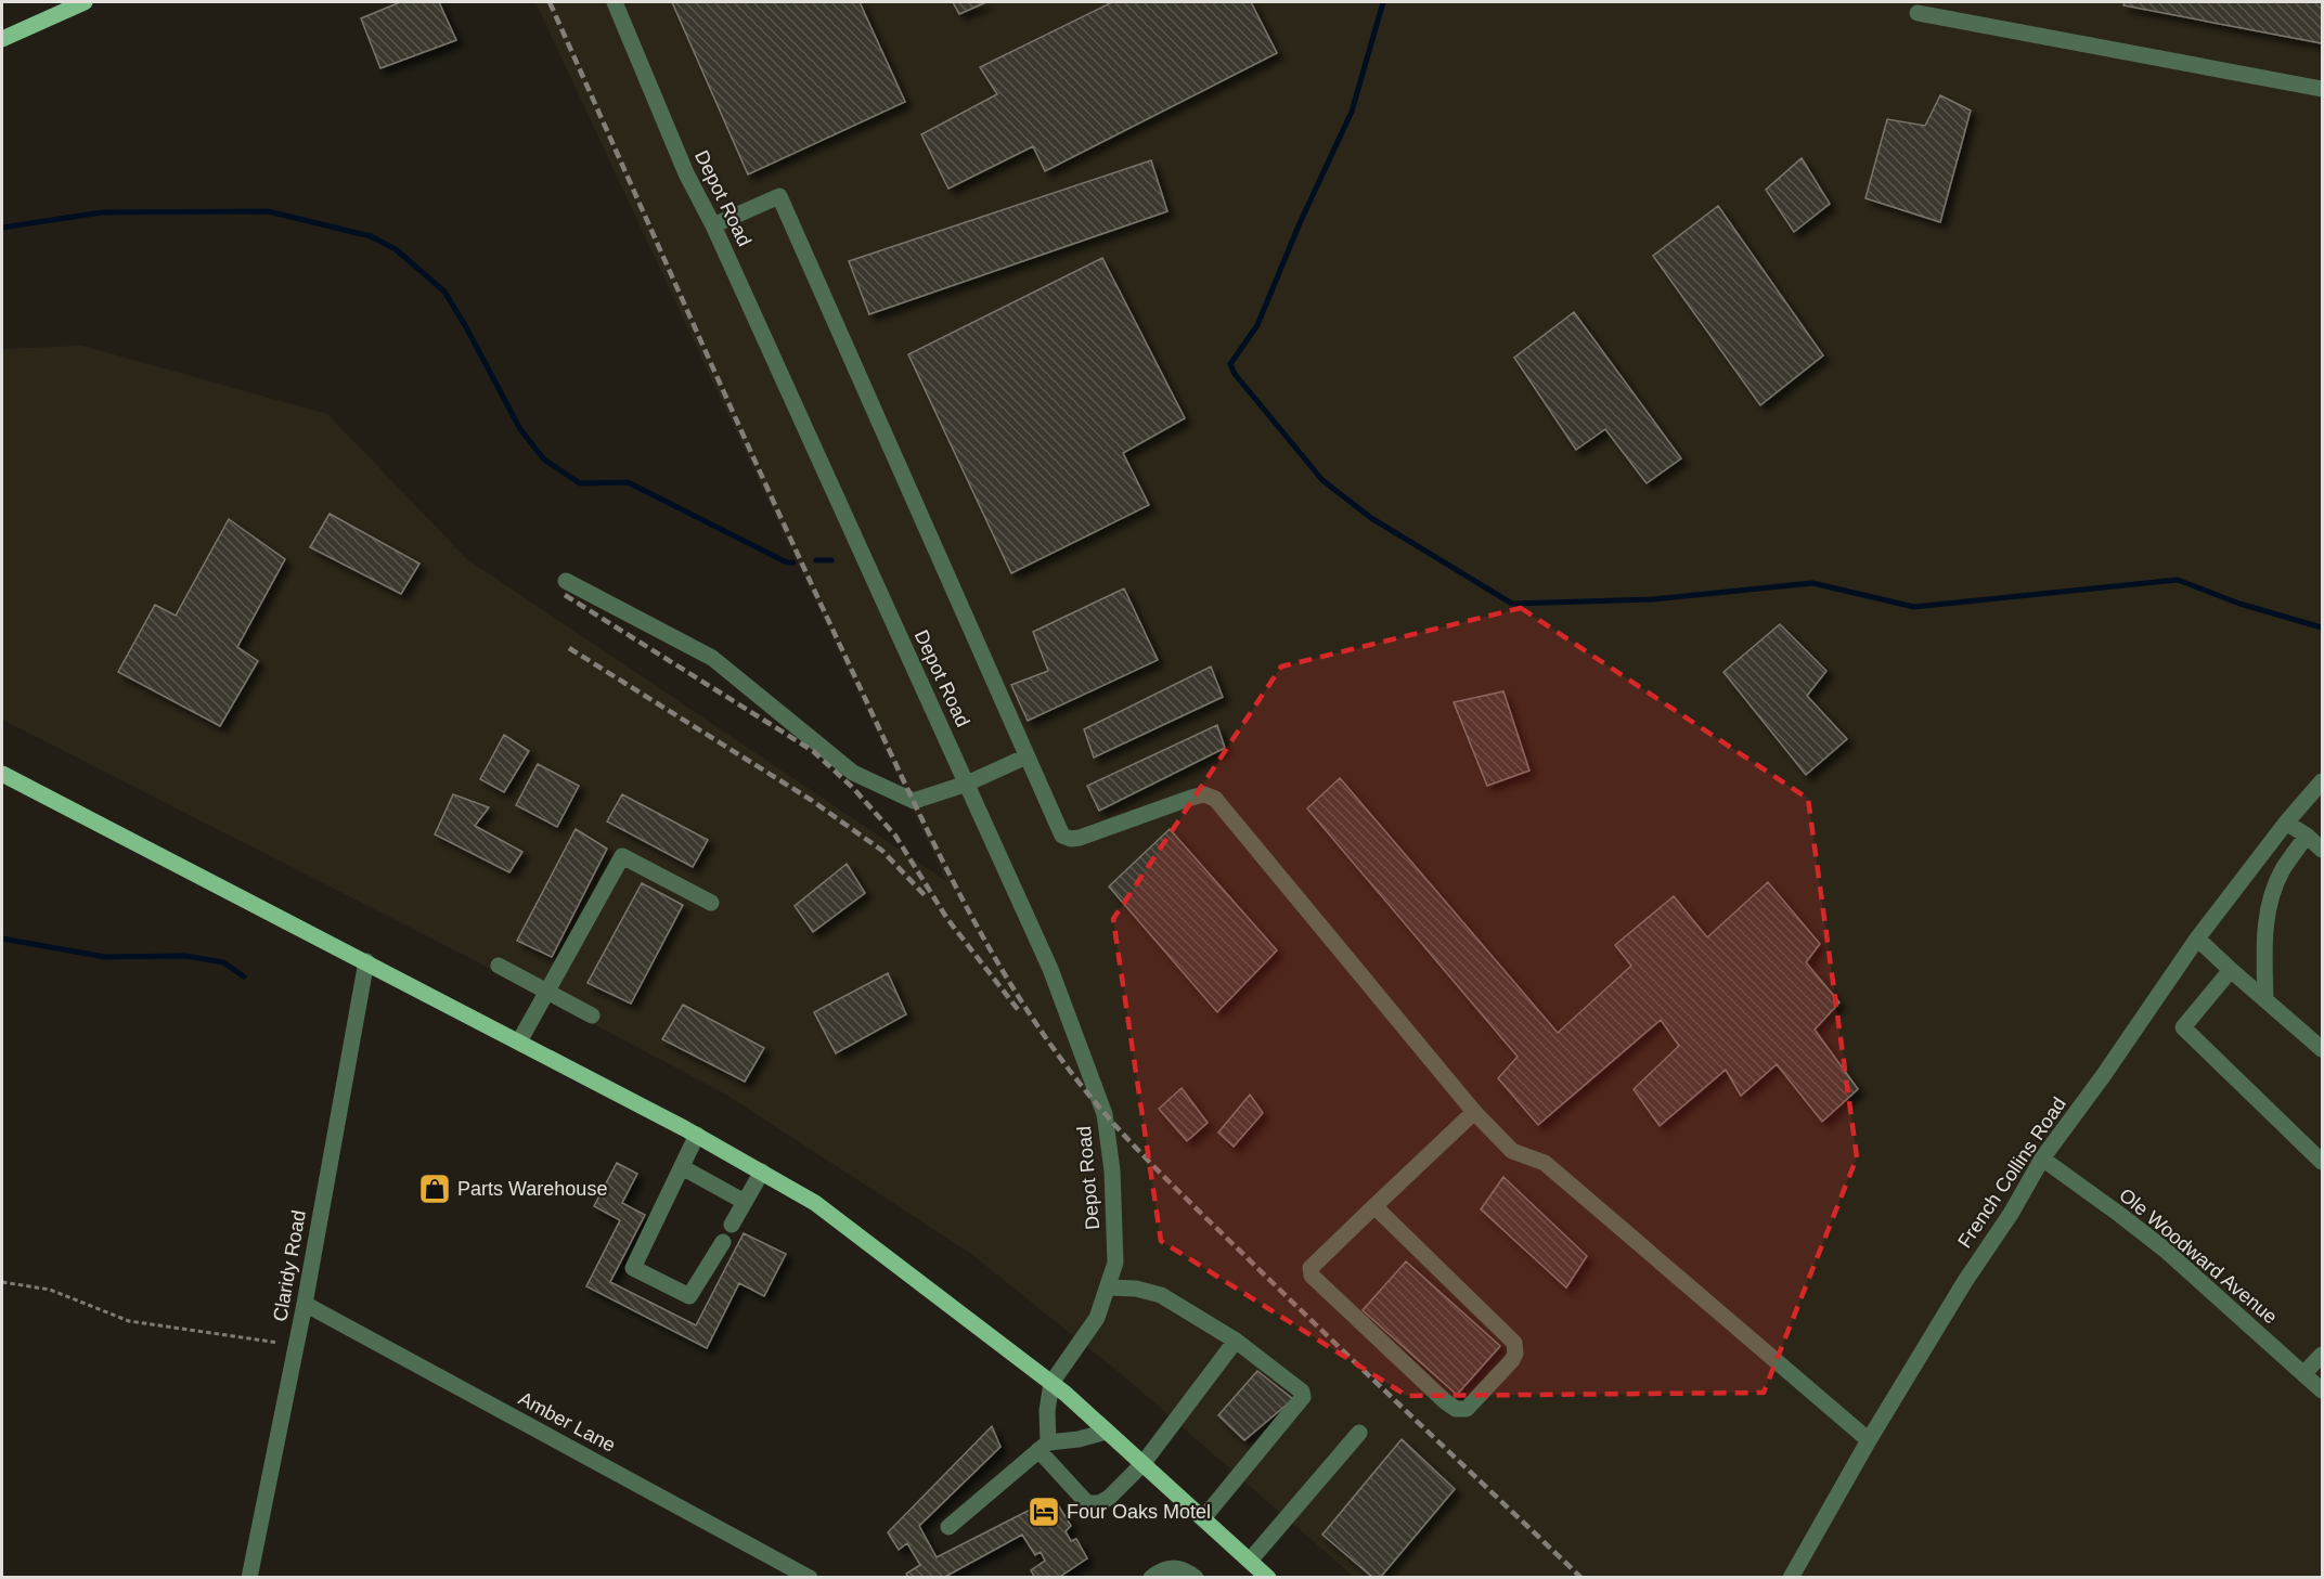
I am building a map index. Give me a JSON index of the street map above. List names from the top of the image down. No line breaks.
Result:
{"streets":{"street":["Depot Road","French Collins Road","Ole Woodward Avenue","Claridy Road","Amber Lane"]},"crossings":[["French Collins Road","Ole Woodward Avenue"],["Claridy Road","Amber Lane"]],"places":{"shop":["Parts Warehouse"],"hotel":["Four Oaks Motel"]}}
